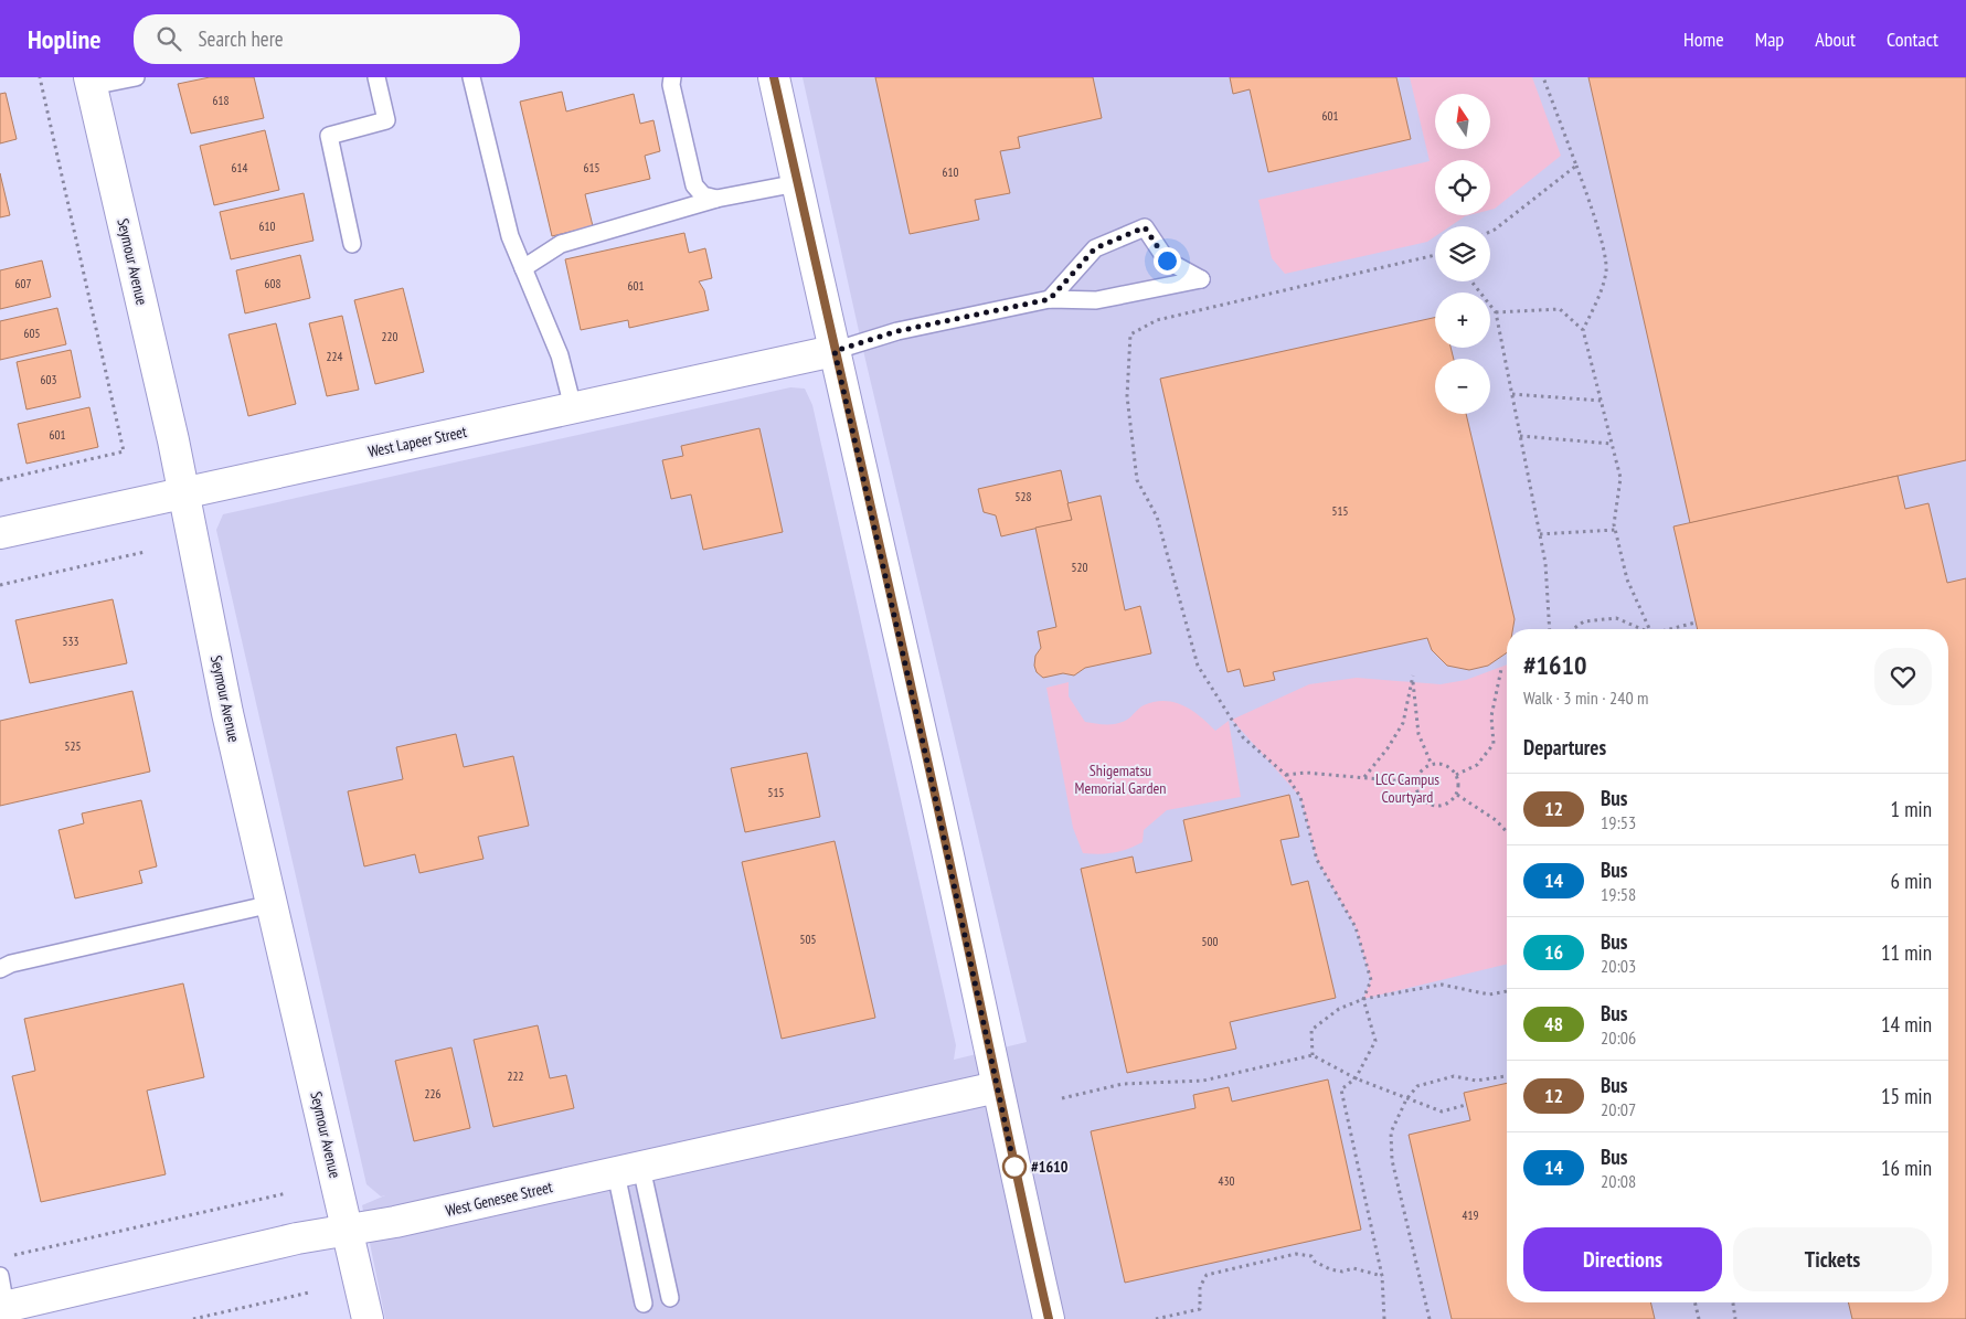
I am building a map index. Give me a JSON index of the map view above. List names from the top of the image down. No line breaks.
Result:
{"streets":{"street":["Seymour Avenue","West Lapeer Street","West Genesee Street"]},"crossings":[["Seymour Avenue","West Lapeer Street"],["Seymour Avenue","West Genesee Street"]],"parks":["Shigematsu Memorial Garden","LCC Campus Courtyard"],"places":["#1610"],"lines":["bus line 12"],"house_numbers":["618","601","614","615","610","610","607","608","601","605","220","224","603","601","528","515","520","533","525","515","505","500","222","226","430","419"],"north":"top","page":{"header":"Hopline","search":"Search here","nav":["Home","Map","About","Contact"],"map_buttons":["+","−"],"heading":[["#1610","Walk · 3 min · 240 m"],"Departures"],"list":[{"mark":"12","name":"Bus","note":"19:53","value":"1 min"},{"mark":"14","name":"Bus","note":"19:58","value":"6 min"},{"mark":"16","name":"Bus","note":"20:03","value":"11 min"},{"mark":"48","name":"Bus","note":"20:06","value":"14 min"},{"mark":"12","name":"Bus","note":"20:07","value":"15 min"},{"mark":"14","name":"Bus","note":"20:08","value":"16 min"}],"buttons":["Directions","Tickets"]}}
